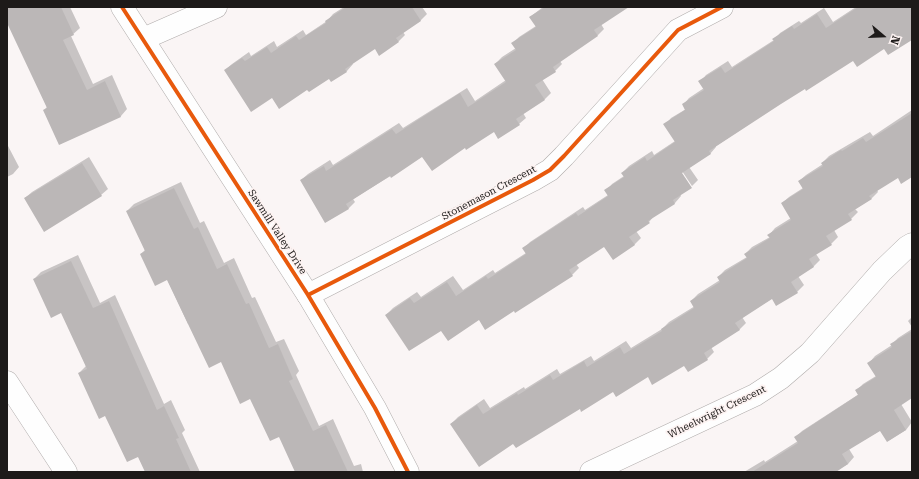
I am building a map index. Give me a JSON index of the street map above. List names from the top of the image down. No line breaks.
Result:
{"streets":{"street":["Stonemason Crescent","Sawmill Valley Drive","Wheelwright Crescent"]},"crossings":[["Stonemason Crescent","Sawmill Valley Drive"]],"north":"right"}
